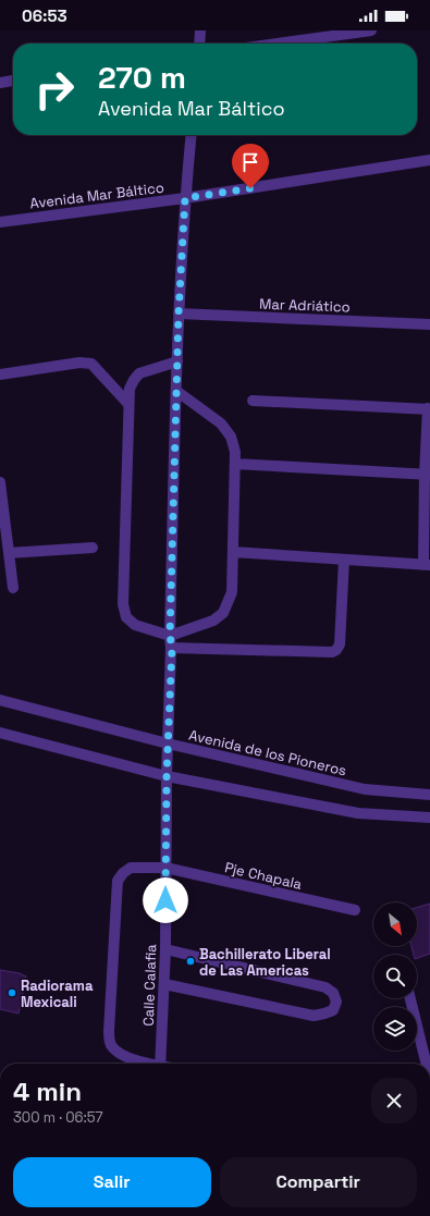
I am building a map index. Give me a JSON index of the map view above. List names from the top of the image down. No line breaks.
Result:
{"streets":{"street":["Avenida Mar Báltico","Mar Adriático","Avenida de los Pioneros","Pje Chapala","Calle Calafia"]},"crossings":[["Avenida Mar Báltico","Calle Calafia"],["Mar Adriático","Calle Calafia"],["Avenida de los Pioneros","Calle Calafia"],["Pje Chapala","Calle Calafia"]],"places":["Bachillerato Liberal de Las Americas","Radiorama Mexicali"],"north":"bottom right","page":{"status":"06:53","turn":["270 m","Avenida Mar Báltico"],"heading":["4 min","300 m · 06:57"],"buttons":["Salir","Compartir"]}}
